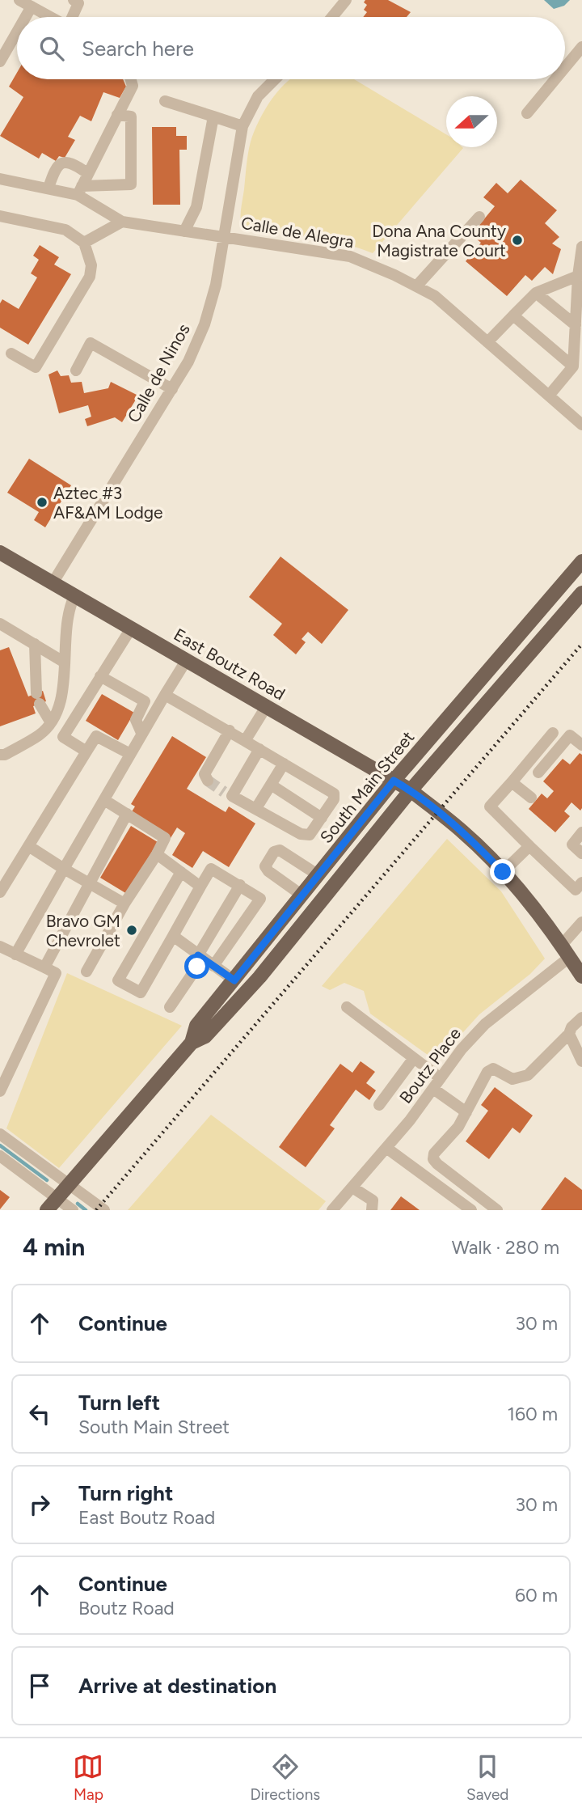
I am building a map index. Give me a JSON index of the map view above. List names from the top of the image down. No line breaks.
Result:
{"streets":{"main road":["East Boutz Road","South Main Street"],"street":["Calle de Alegra","Calle de Ninos","Boutz Place"]},"crossings":[["Calle de Alegra","Calle de Ninos"],["Calle de Ninos","East Boutz Road"],["East Boutz Road","South Main Street"],["East Boutz Road","Boutz Place"]],"places":["Dona Ana County Magistrate Court","Aztec #3 AF&AM Lodge","Bravo GM Chevrolet"],"north":"left","page":{"search":"Search here","heading":["4 min","Walk · 280 m"],"list":[["Continue","30 m"],["Turn left","South Main Street","160 m"],["Turn right","East Boutz Road","30 m"],["Continue","Boutz Road","60 m"],"Arrive at destination"],"nav":["Map","Directions","Saved"]}}
